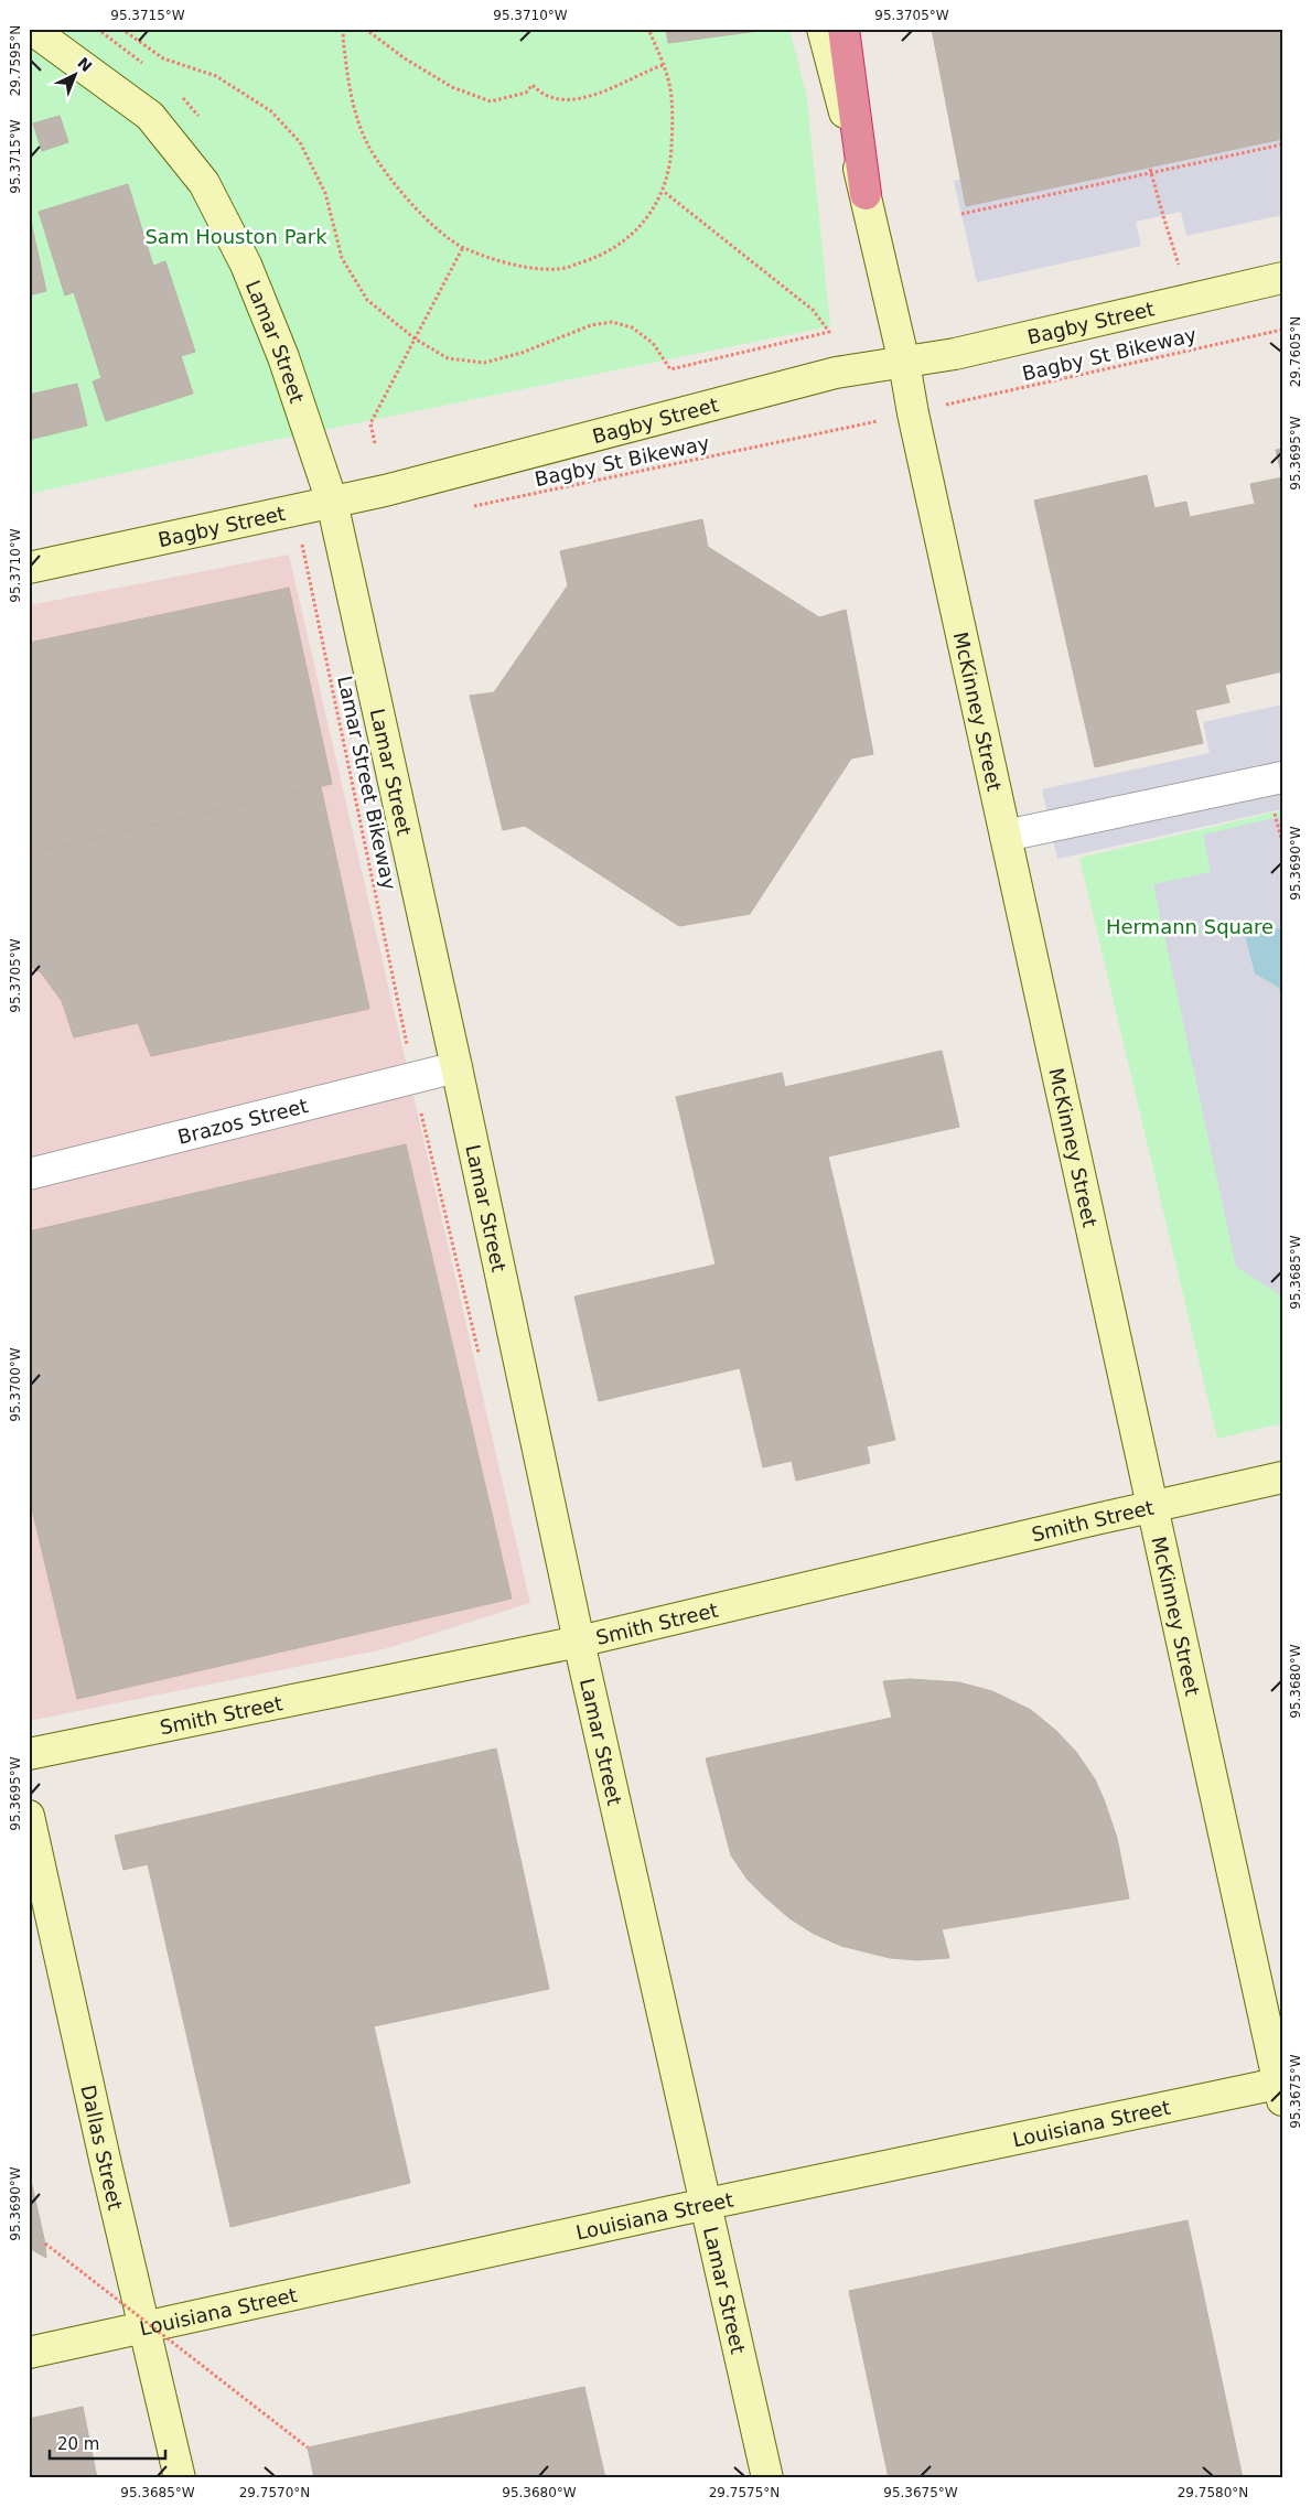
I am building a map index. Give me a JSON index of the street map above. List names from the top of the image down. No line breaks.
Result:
{"streets":{"street":["Bagby Street","Lamar Street","McKinney Street","Brazos Street","Smith Street","Louisiana Street","Dallas Street"],"path":["Bagby St Bikeway","Lamar Street Bikeway"]},"crossings":[["Bagby Street","Lamar Street"],["Bagby Street","McKinney Street"],["Lamar Street","Brazos Street"],["Lamar Street","Smith Street"],["Lamar Street","Louisiana Street"],["McKinney Street","Smith Street"],["McKinney Street","Louisiana Street"],["Louisiana Street","Dallas Street"]],"parks":["Sam Houston Park","Hermann Square"],"scale_bar":"20 m","north":"top right","coordinates":["95.3715°W","95.3710°W","95.3705°W","29.7595°N","29.7605°N","95.3695°W","95.3690°W","95.3685°W","95.3700°W","95.3680°W","95.3675°W","29.7570°N","29.7575°N","29.7580°N"]}
